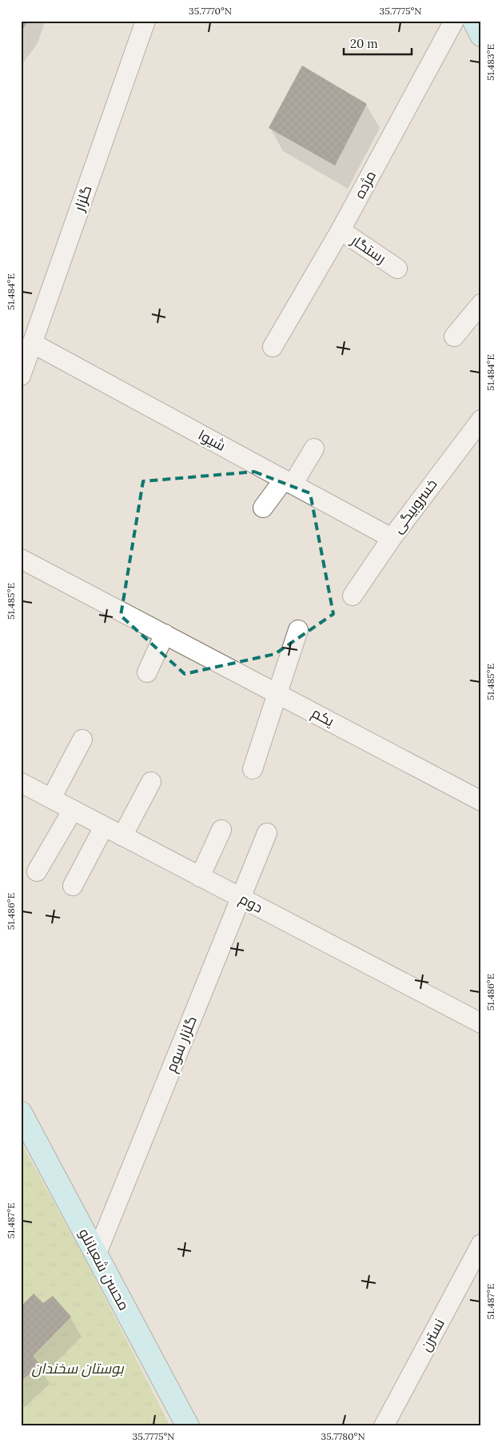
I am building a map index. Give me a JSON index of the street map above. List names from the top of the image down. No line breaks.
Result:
{"streets":{"main road":["محسن شعبانلو"],"street":["مژده","گلزار","رستگار","شیوا","خسروبیگی","یکم","دوم","گلزار سوم","نسترن"]},"crossings":[["مژده","رستگار"],["گلزار","شیوا"],["شیوا","خسروبیگی"],["دوم","گلزار سوم"],["گلزار سوم","محسن شعبانلو"]],"parks":["بوستان سخندان"],"scale_bar":"20 m","coordinates":["35.7770°N","35.7775°N","51.483°E","51.484°E","51.485°E","51.486°E","51.487°E","35.7780°N"]}
